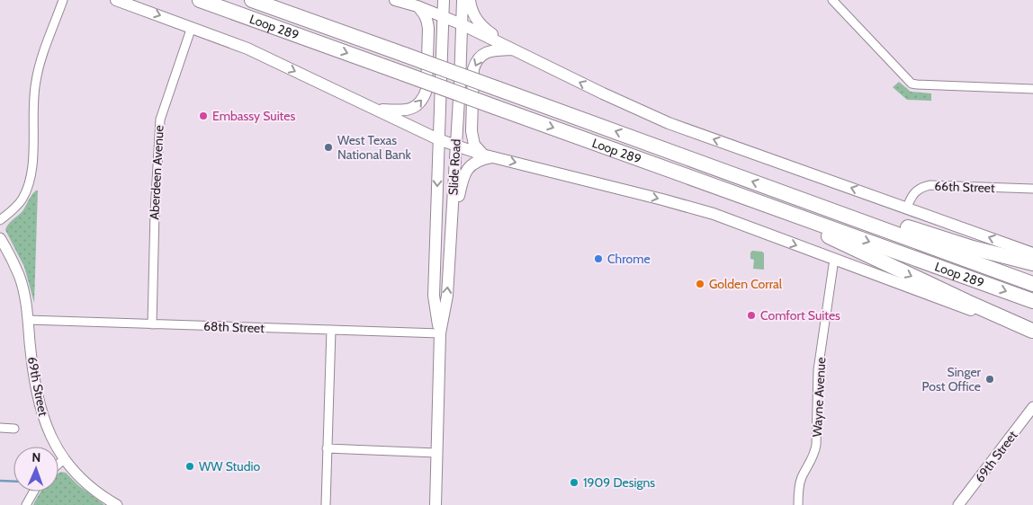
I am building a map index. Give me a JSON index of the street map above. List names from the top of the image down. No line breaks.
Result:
{"streets":{"highway":["Loop 289"],"main road":["Slide Road"],"street":["Aberdeen Avenue","66th Street","68th Street","69th Street","Wayne Avenue"]},"crossings":[["Slide Road","68th Street"],["Aberdeen Avenue","68th Street"],["68th Street","69th Street"]],"places":["Embassy Suites","West Texas National Bank","Chrome","Golden Corral","Comfort Suites","Singer Post Office","WW Studio","1909 Designs"],"north":"top"}
